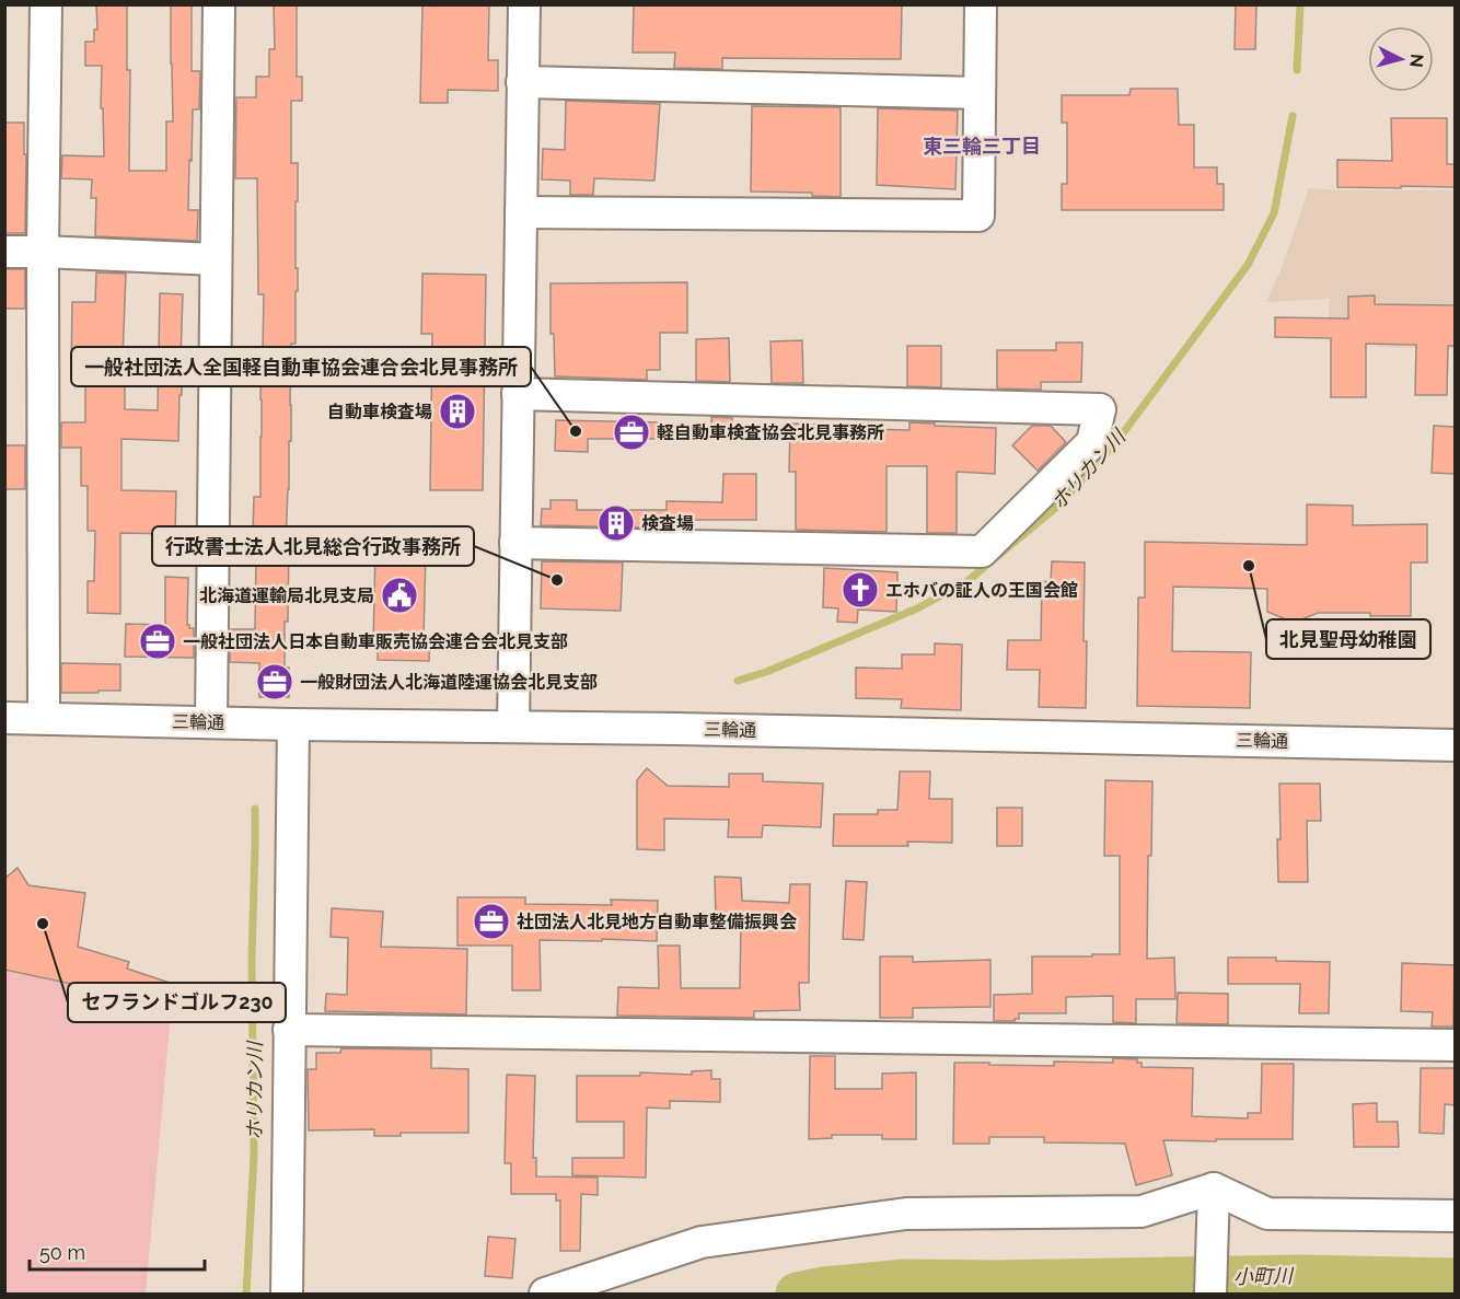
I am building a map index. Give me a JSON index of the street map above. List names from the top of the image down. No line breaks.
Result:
{"streets":{"street":["三輪通"]},"districts":["東三輪三丁目"],"water":["ホリカン川","小町川"],"places":{"building":["自動車検査場","検査場"],"other":["一般社団法人全国軽自動車協会連合会北見事務所","北見聖母幼稚園","行政書士法人北見総合行政事務所","セフランドゴルフ230"],"office":["軽自動車検査協会北見事務所","一般社団法人日本自動車販売協会連合会北見支部","一般財団法人北海道陸運協会北見支部","社団法人北見地方自動車整備振興会"],"church":["エホバの証人の王国会館"],"public building":["北海道運輸局北見支局"]},"scale_bar":"50 m","north":"right"}
